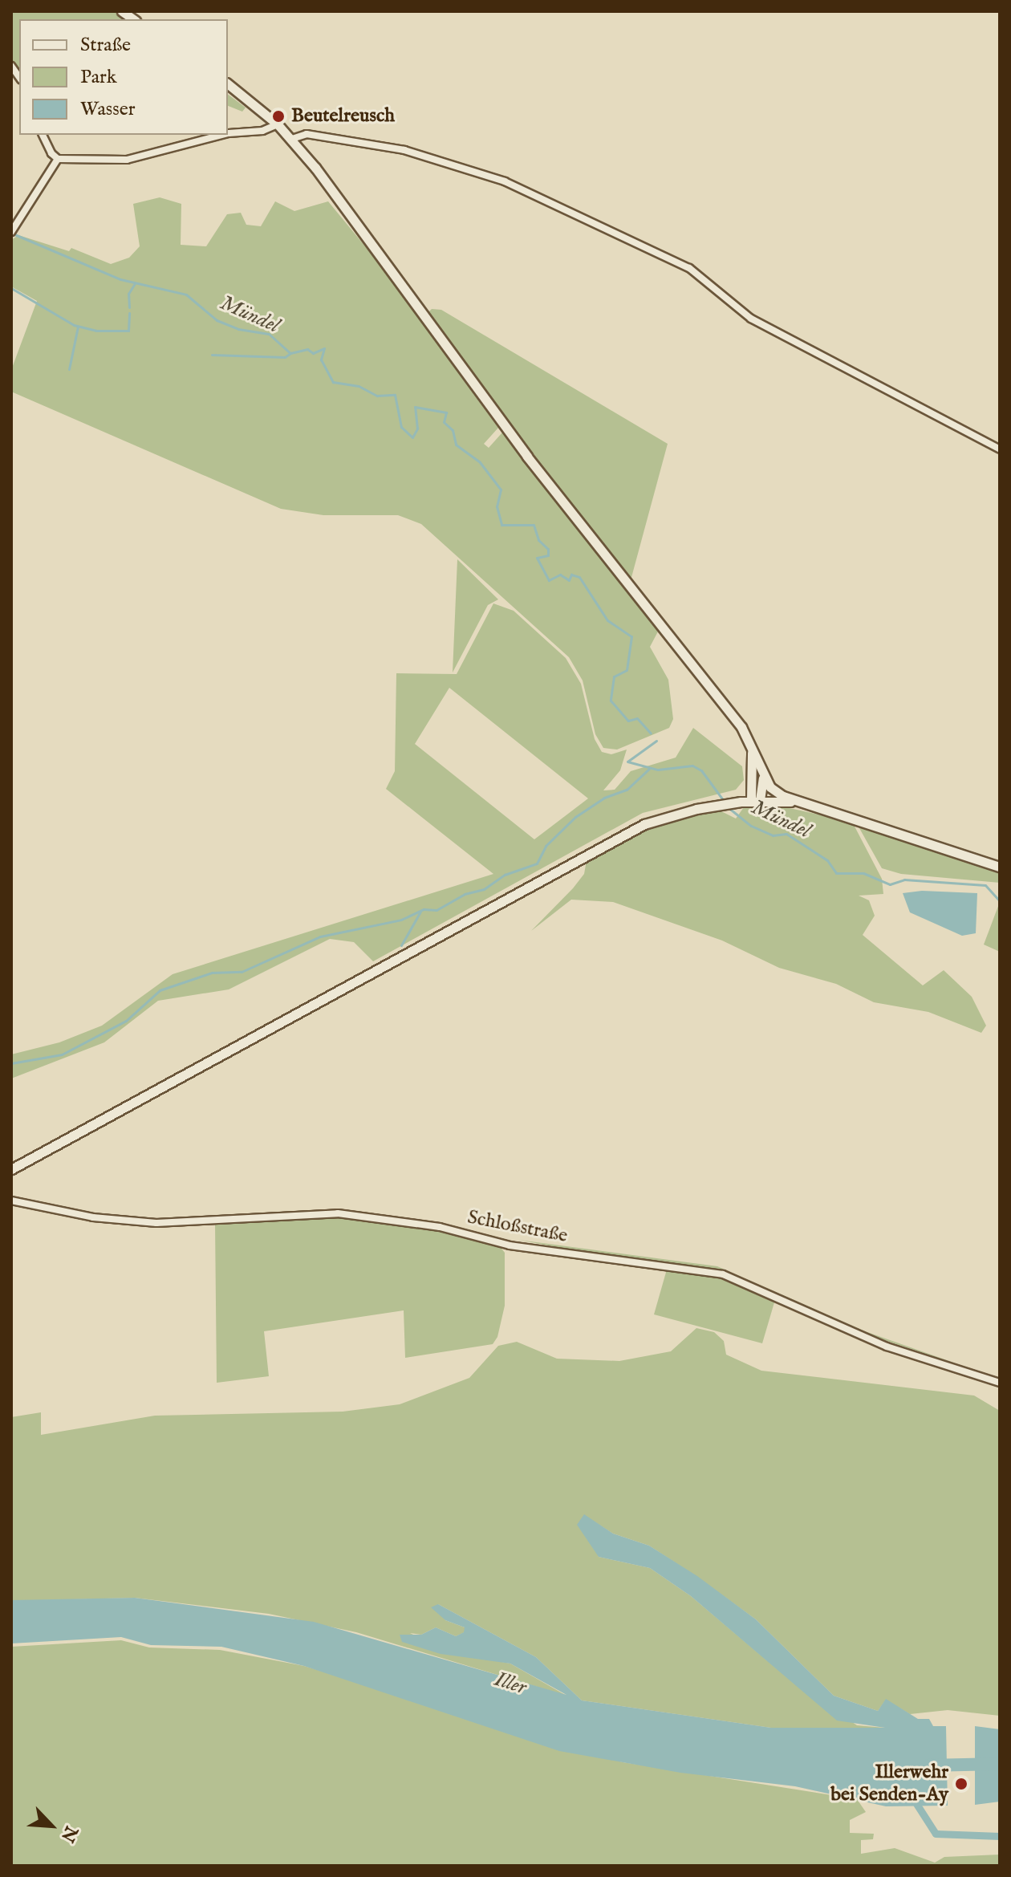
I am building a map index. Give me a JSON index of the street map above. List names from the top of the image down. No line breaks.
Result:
{"streets":{"street":["Schloßstraße"]},"water":["Mündel","Iller"],"places":["Beutelreusch","Illerwehr bei Senden-Ay"],"legend":["Straße","Park","Wasser"],"north":"bottom right"}
